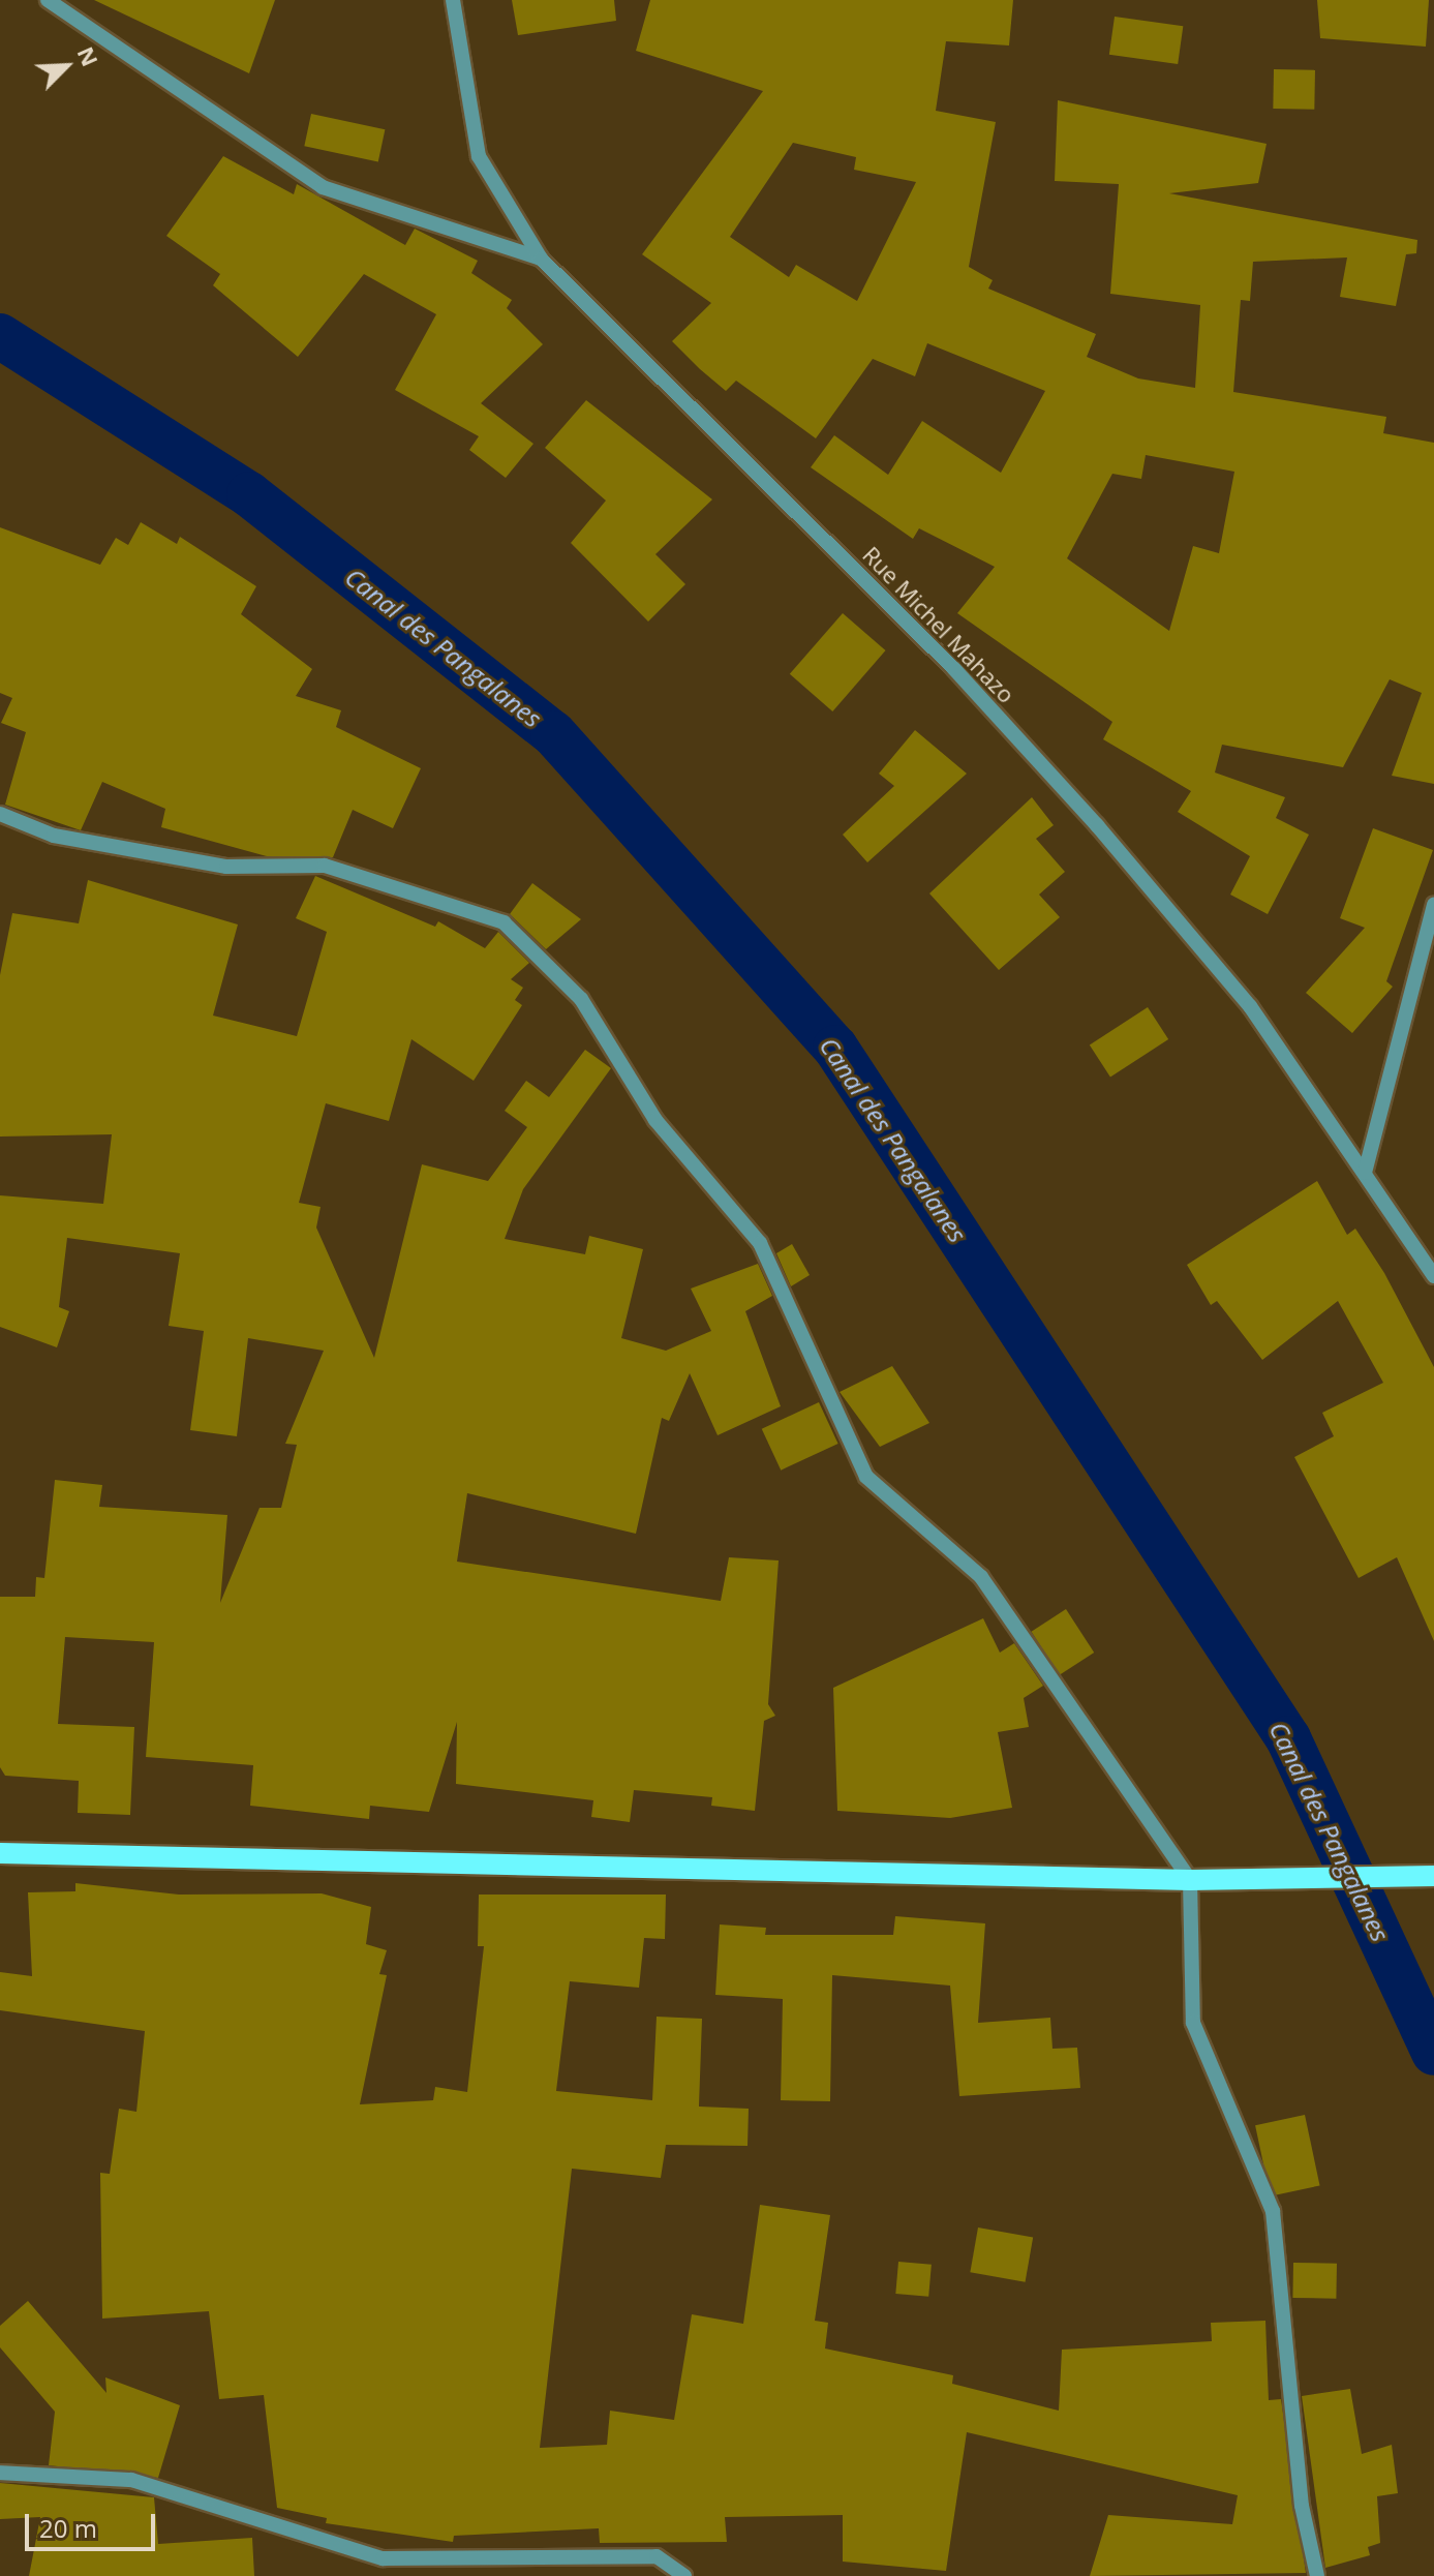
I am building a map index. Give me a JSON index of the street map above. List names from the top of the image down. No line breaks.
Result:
{"streets":{"street":["Rue Michel Mahazo"]},"water":["Canal des Pangalanes"],"scale_bar":"20 m","north":"top right"}
